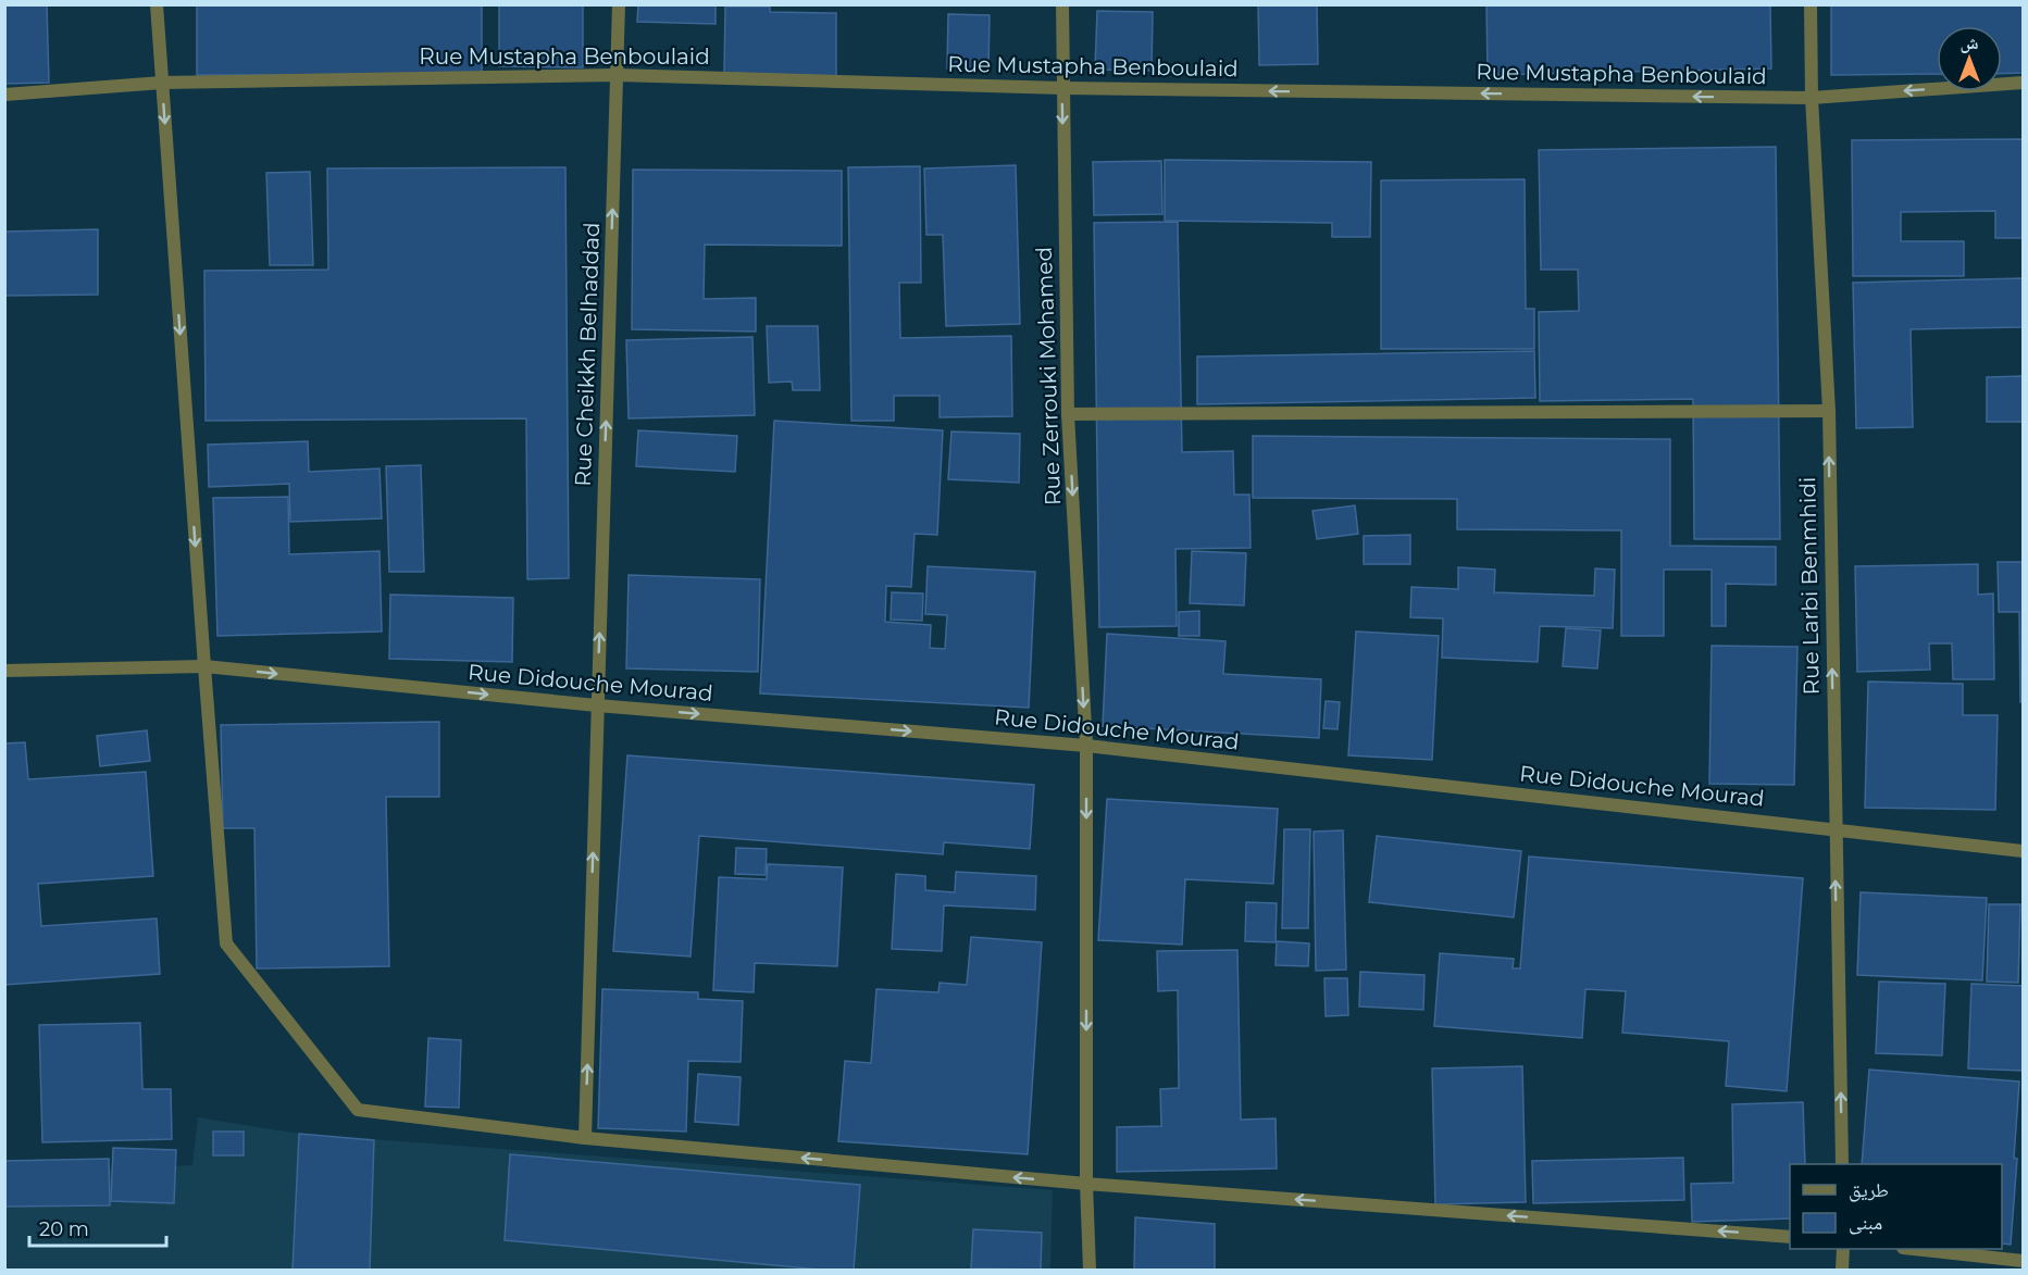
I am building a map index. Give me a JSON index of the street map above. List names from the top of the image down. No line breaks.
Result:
{"streets":{"street":["Rue Mustapha Benboulaid","Rue Cheikkh Belhaddad","Rue Zerrouki Mohamed","Rue Larbi Benmhidi","Rue Didouche Mourad"]},"crossings":[["Rue Mustapha Benboulaid","Rue Cheikkh Belhaddad"],["Rue Mustapha Benboulaid","Rue Zerrouki Mohamed"],["Rue Mustapha Benboulaid","Rue Larbi Benmhidi"],["Rue Cheikkh Belhaddad","Rue Didouche Mourad"],["Rue Zerrouki Mohamed","Rue Didouche Mourad"],["Rue Larbi Benmhidi","Rue Didouche Mourad"]],"one_way":["Rue Mustapha Benboulaid","Rue Cheikkh Belhaddad","Rue Zerrouki Mohamed","Rue Larbi Benmhidi","Rue Didouche Mourad"],"legend":["طريق","مبنى"],"scale_bar":"20 m","north":"top"}
